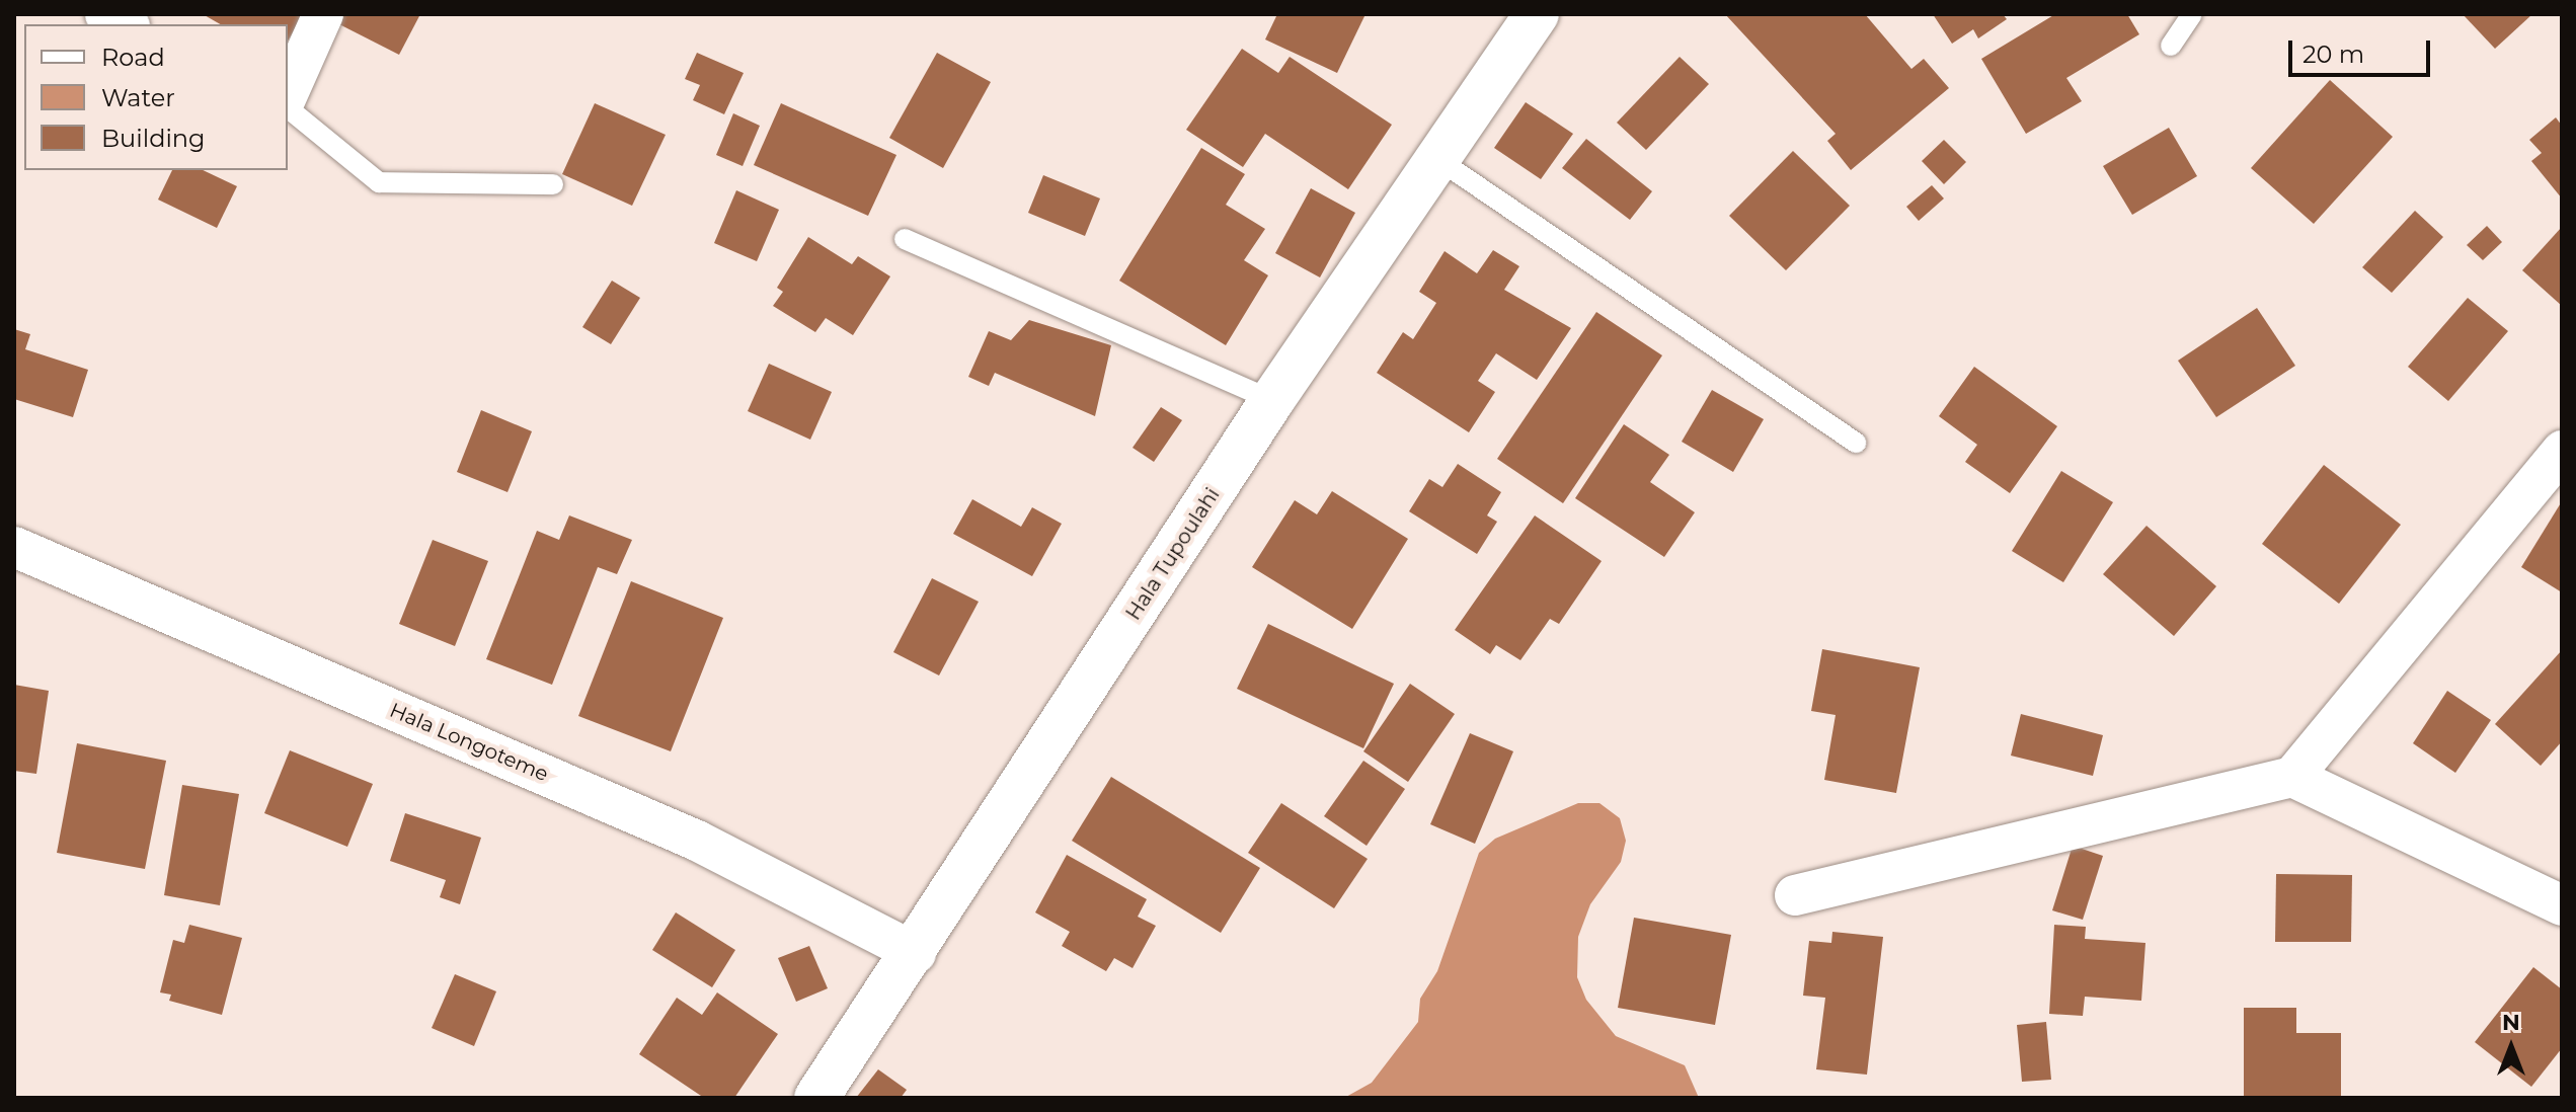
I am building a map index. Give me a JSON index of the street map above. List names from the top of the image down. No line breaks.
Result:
{"streets":{"street":["Hala Tupoulahi","Hala Longoteme"]},"crossings":[["Hala Tupoulahi","Hala Longoteme"]],"legend":["Road","Water","Building"],"scale_bar":"20 m","north":"top"}
